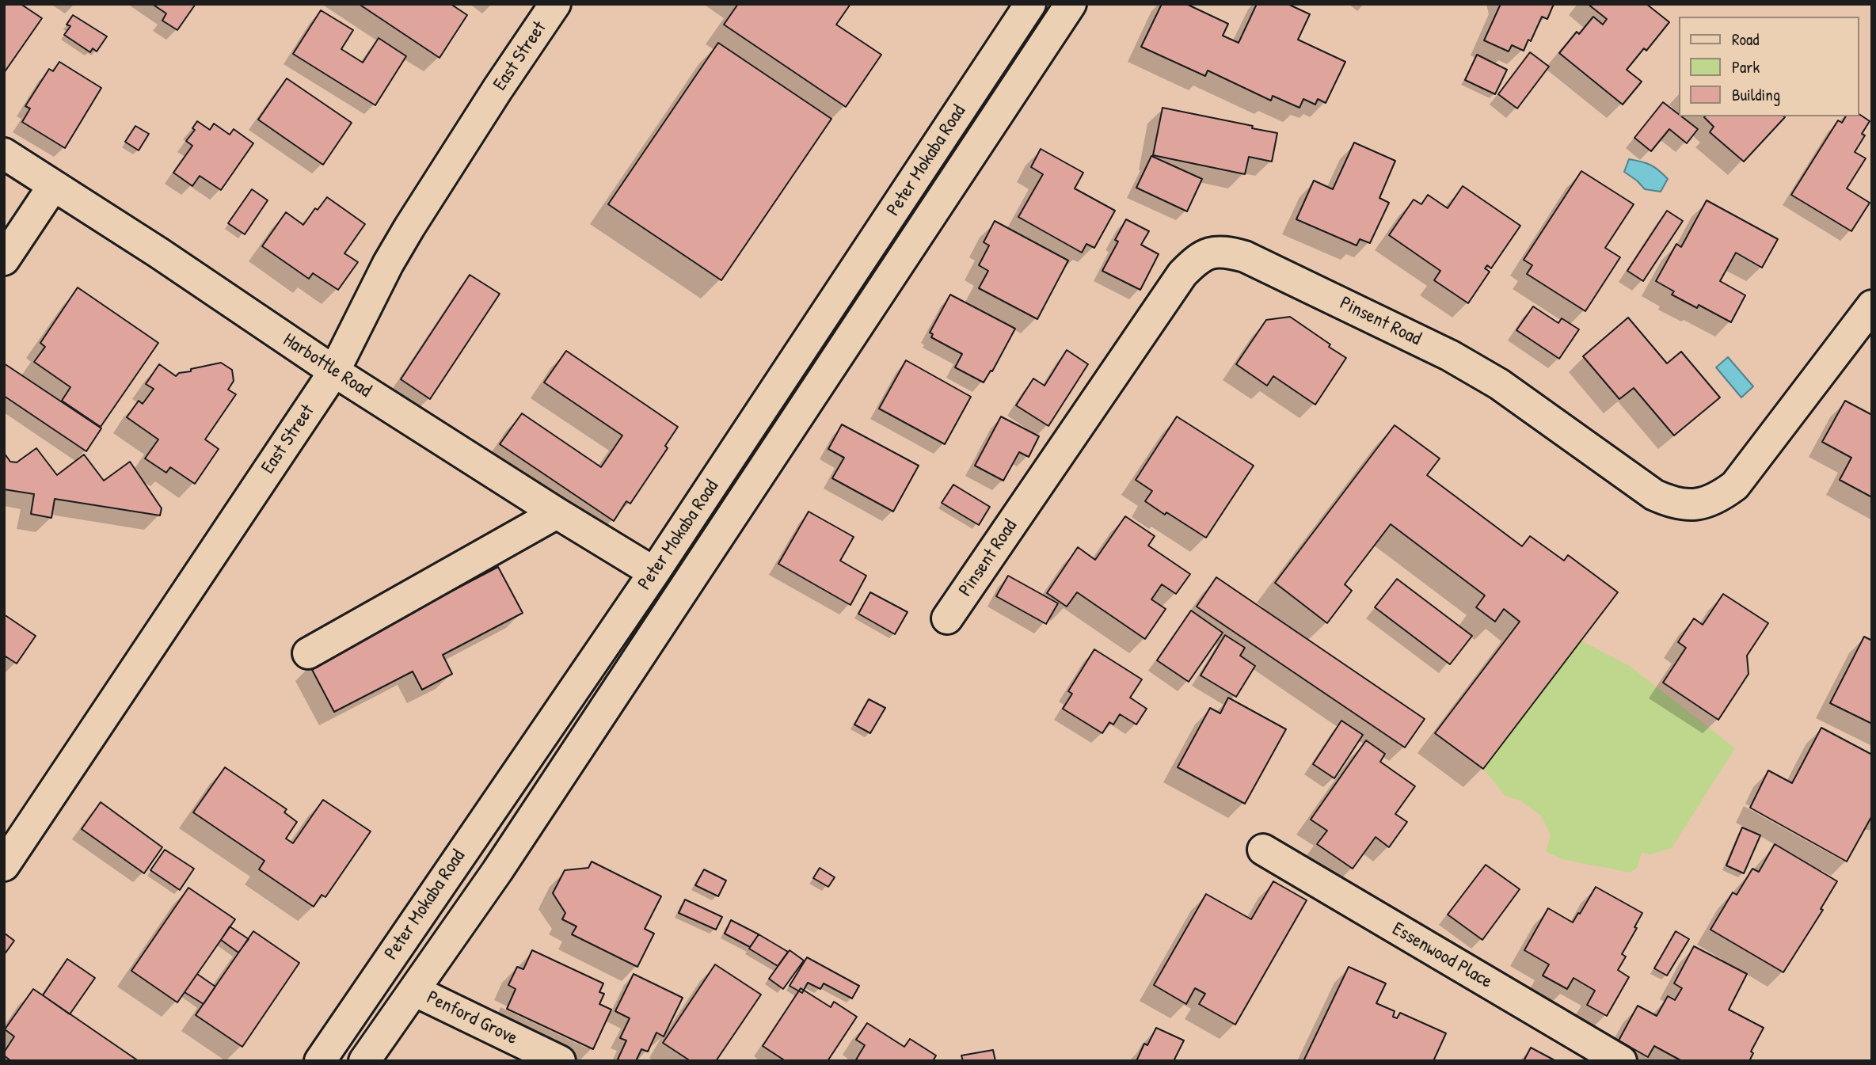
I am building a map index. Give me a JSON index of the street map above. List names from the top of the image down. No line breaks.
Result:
{"streets":{"street":["East Street","Peter Mokaba Road","Pinsent Road","Harbottle Road","Essenwood Place","Penford Grove"]},"crossings":[["East Street","Harbottle Road"],["Peter Mokaba Road","Harbottle Road"],["Peter Mokaba Road","Penford Grove"]],"legend":["Road","Park","Building"]}
